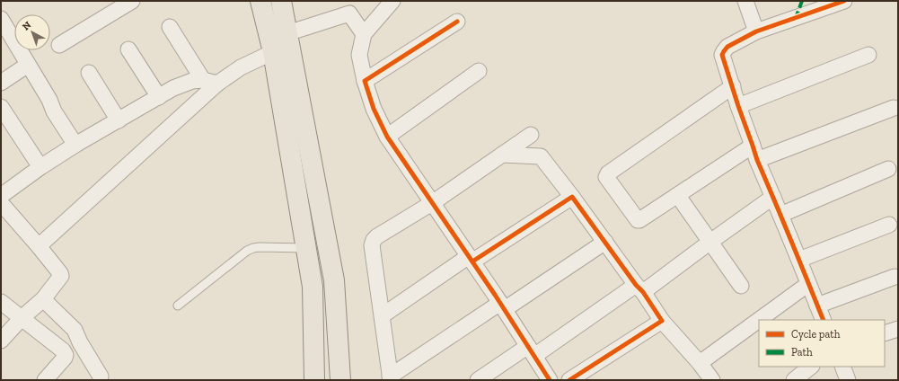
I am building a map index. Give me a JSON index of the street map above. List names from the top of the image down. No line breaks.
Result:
{"legend":["Cycle path","Path"],"north":"top left"}
